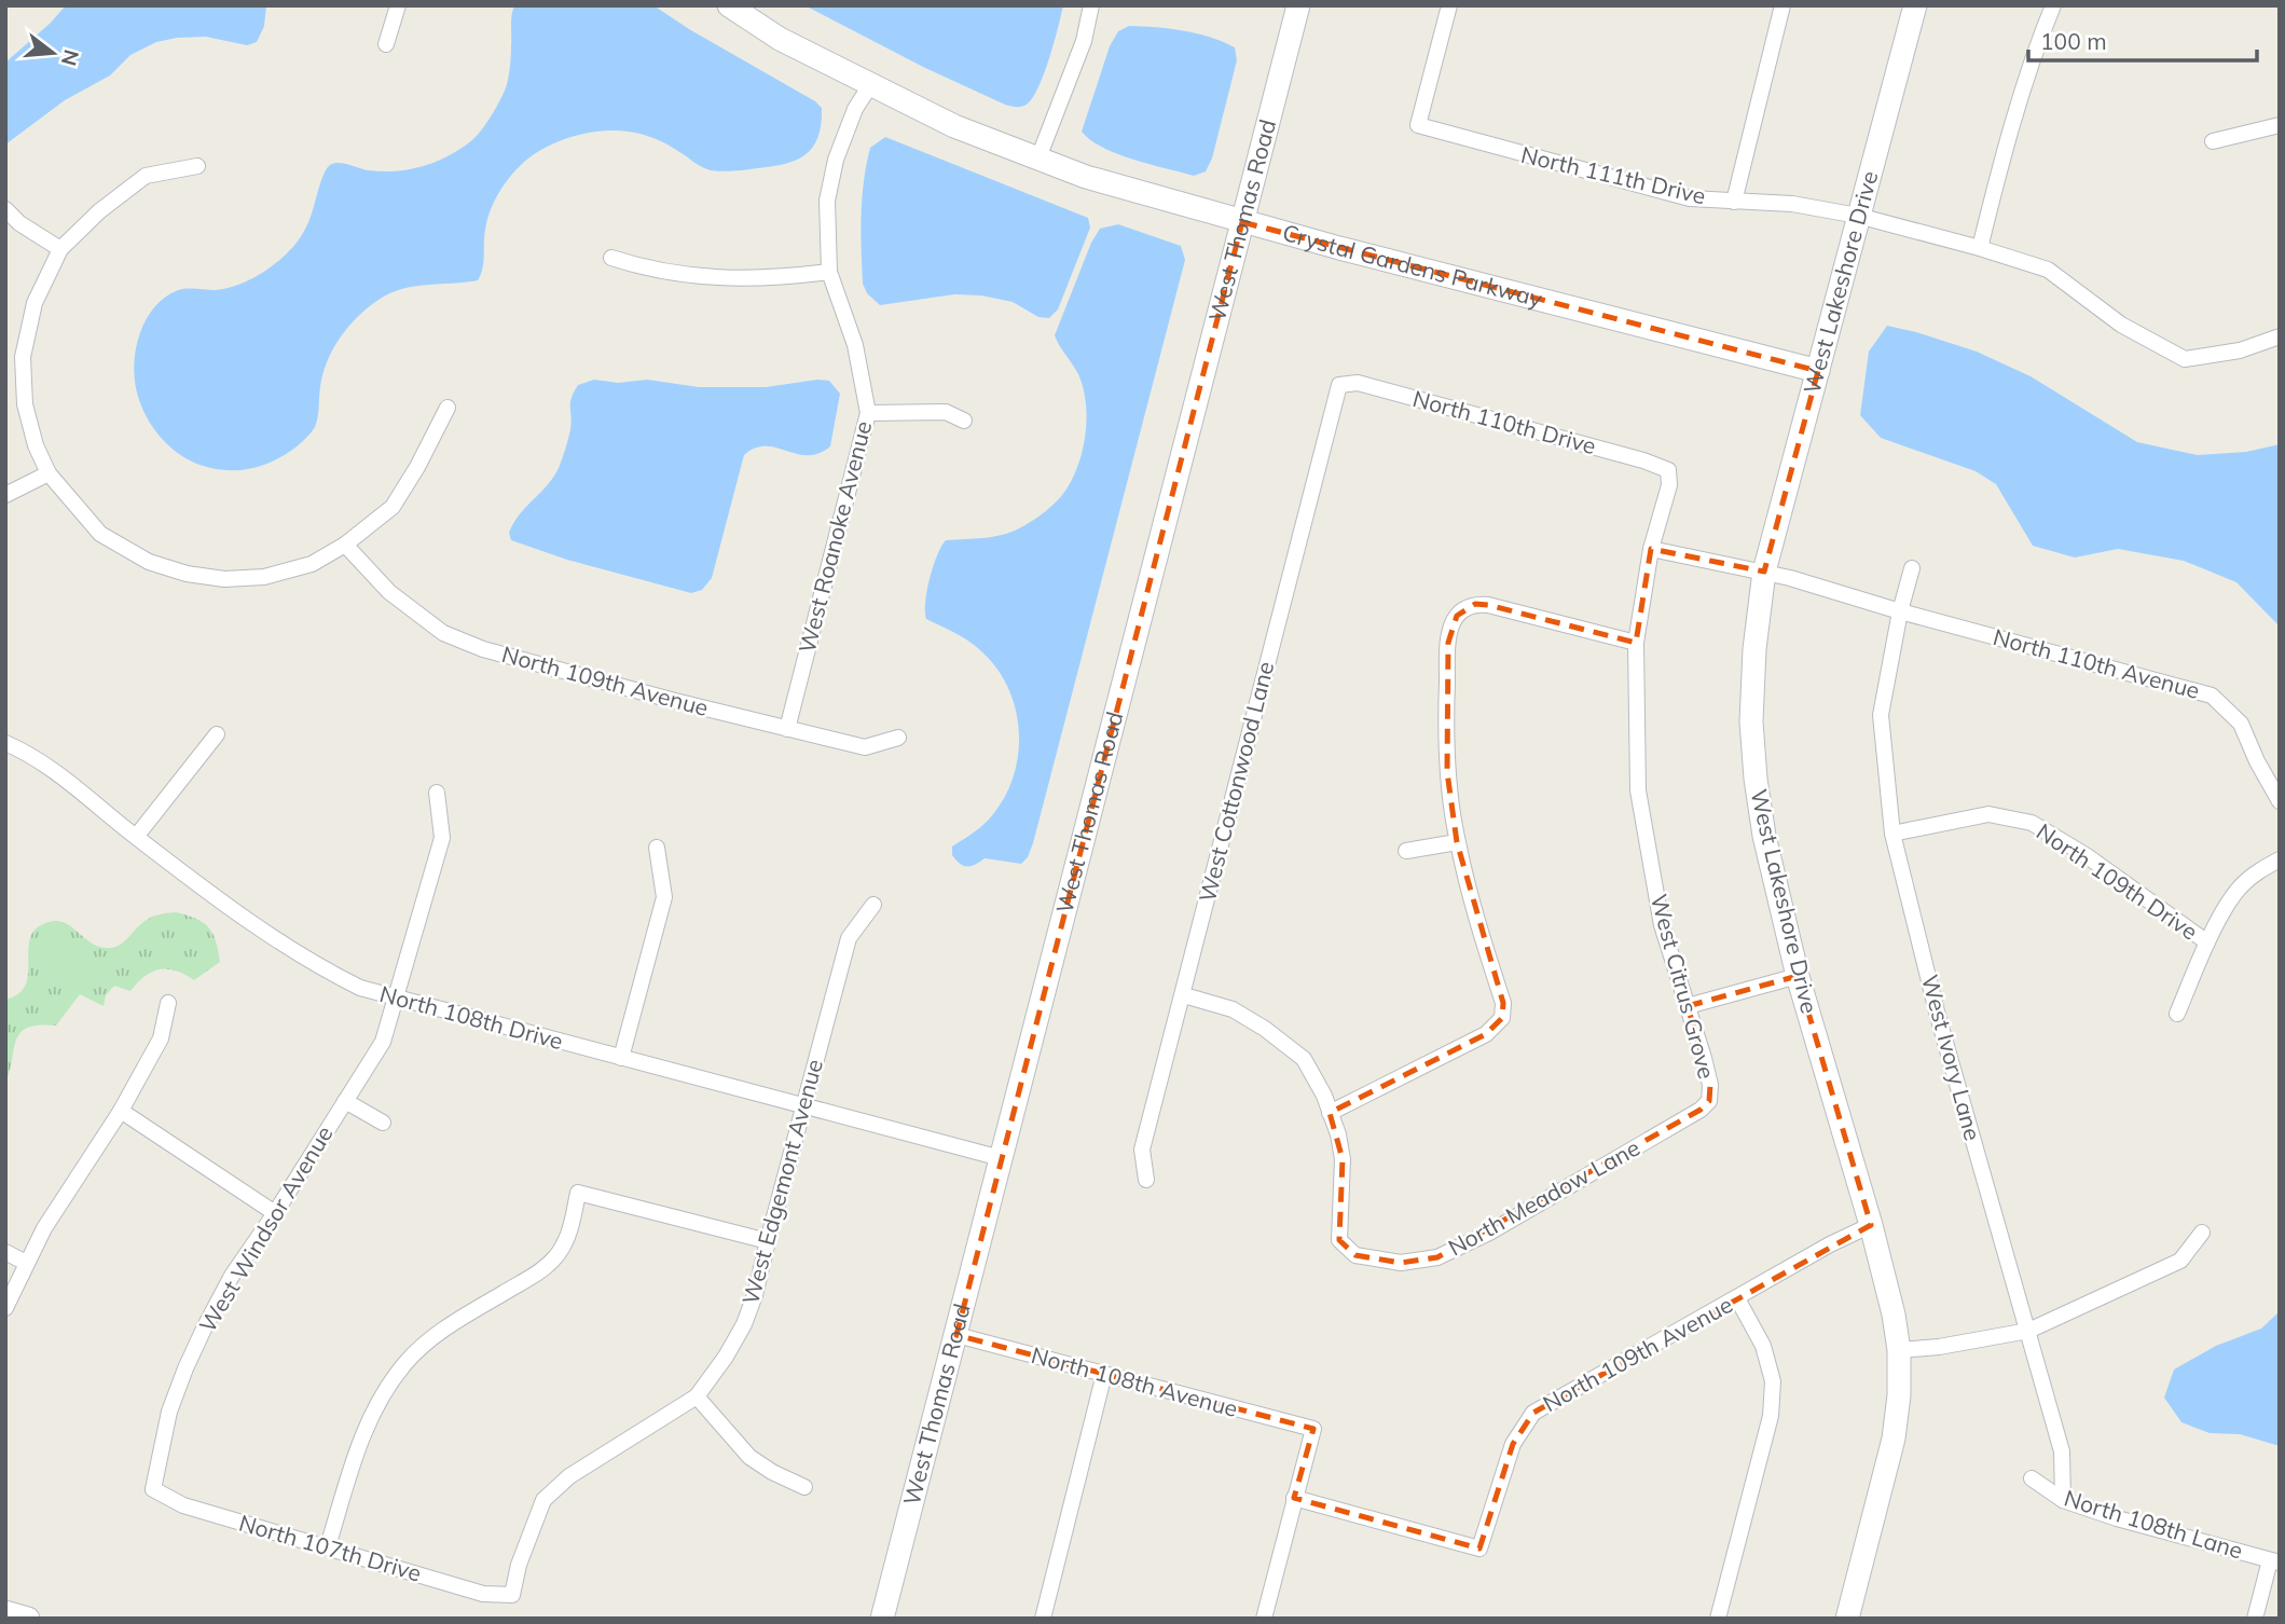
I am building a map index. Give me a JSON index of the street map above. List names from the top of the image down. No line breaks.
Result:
{"streets":{"street":["North 111th Drive","West Thomas Road","Crystal Gardens Parkway","West Lakeshore Drive","North 110th Drive","West Roanoke Avenue","North 110th Avenue","North 109th Avenue","West Cottonwood Lane","North 109th Drive","West Citrus Grove","North 108th Drive","West Ivory Lane","West Edgemont Avenue","North Meadow Lane","West Windsor Avenue","North 108th Avenue","North 108th Lane","North 107th Drive"]},"crossings":[["North 111th Drive","West Lakeshore Drive"],["West Thomas Road","Crystal Gardens Parkway"],["West Thomas Road","North 108th Drive"],["West Thomas Road","North 108th Avenue"],["Crystal Gardens Parkway","West Lakeshore Drive"],["Crystal Gardens Parkway","West Roanoke Avenue"],["West Lakeshore Drive","North 110th Avenue"],["West Lakeshore Drive","North 109th Avenue"],["North 110th Drive","West Cottonwood Lane"],["North 110th Drive","West Citrus Grove"],["West Roanoke Avenue","North 109th Avenue"],["North 110th Avenue","West Citrus Grove"],["North 110th Avenue","West Ivory Lane"],["North 109th Avenue","North 108th Avenue"],["West Cottonwood Lane","North Meadow Lane"],["North 109th Drive","West Ivory Lane"],["West Citrus Grove","North Meadow Lane"],["North 108th Drive","West Edgemont Avenue"],["North 108th Drive","West Windsor Avenue"],["West Ivory Lane","North 108th Lane"],["West Edgemont Avenue","North 107th Drive"],["West Windsor Avenue","North 107th Drive"]],"scale_bar":"100 m","north":"right"}
